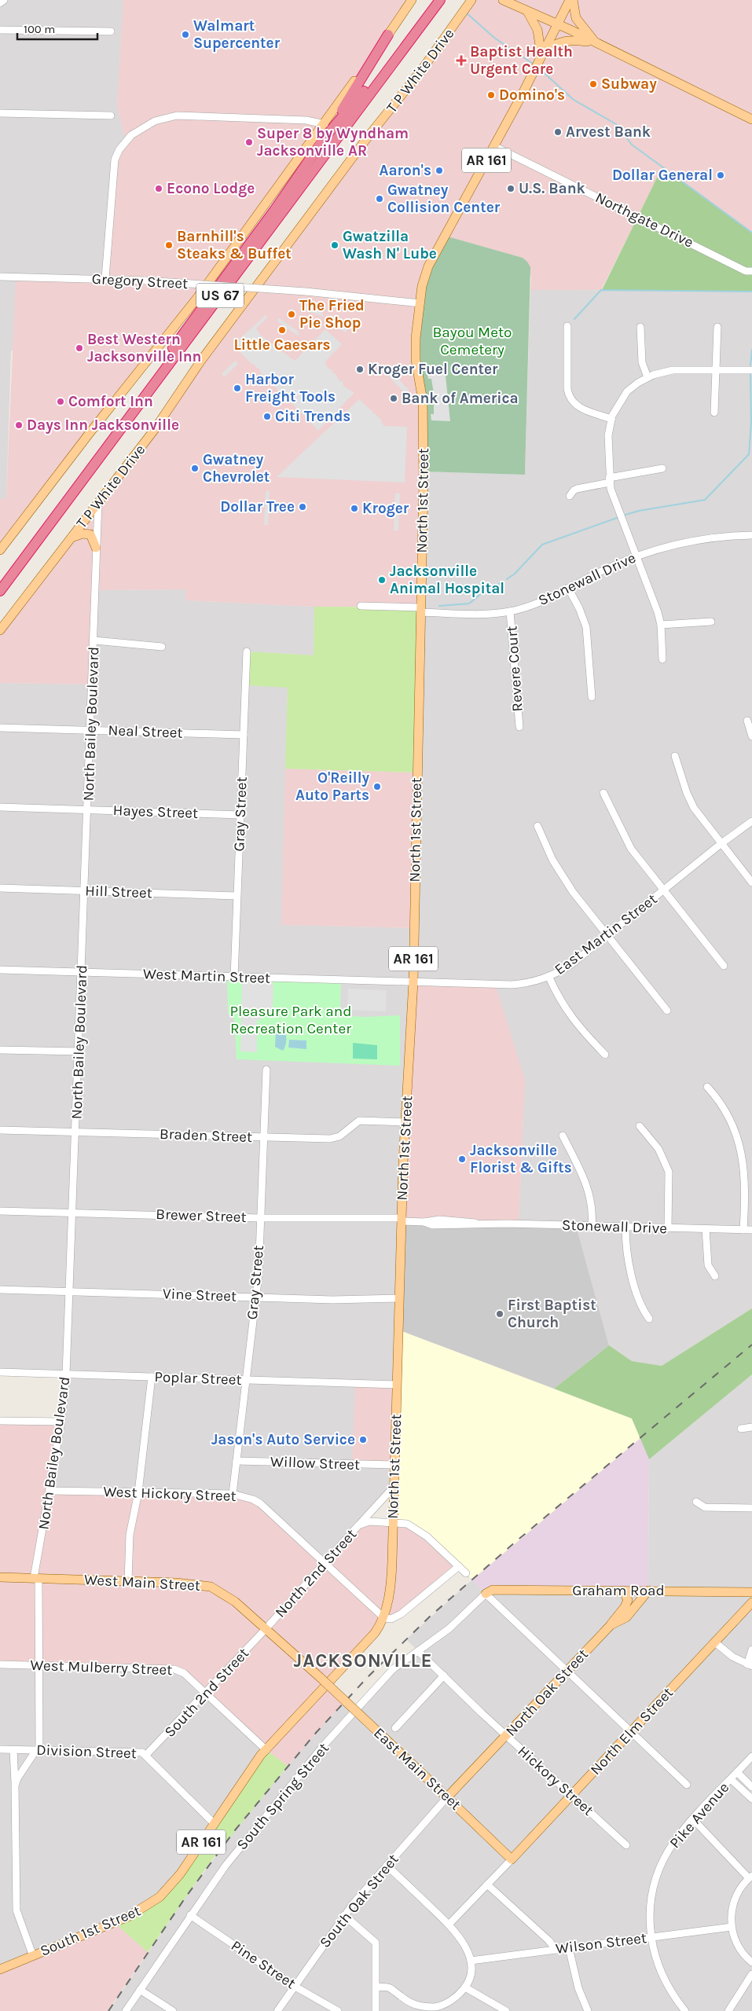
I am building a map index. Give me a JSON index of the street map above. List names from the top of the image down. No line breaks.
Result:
{"streets":{"highway":["US 67"],"main road":["T P White Drive","AR 161","North 1st Street","West Main Street","Graham Road","North Oak Street","North Elm Street","East Main Street","South 1st Street"],"street":["Northgate Drive","Gregory Street","Stonewall Drive","Revere Court","North Bailey Boulevard","Neal Street","Hayes Street","Gray Street","Hill Street","East Martin Street","West Martin Street","Braden Street","Brewer Street","Vine Street","Poplar Street","Willow Street","West Hickory Street","North 2nd Street","West Mulberry Street","South 2nd Street","Division Street","Hickory Street","South Spring Street","Pike Avenue","South Oak Street","Wilson Street","Pine Street"]},"crossings":[["T P White Drive","North Bailey Boulevard"],["Northgate Drive","North 1st Street"],["Gregory Street","North 1st Street"],["North 1st Street","Stonewall Drive"],["North 1st Street","East Martin Street"],["North 1st Street","West Martin Street"],["North 1st Street","Braden Street"],["North 1st Street","Brewer Street"],["North 1st Street","Vine Street"],["North 1st Street","Poplar Street"],["North 1st Street","Willow Street"],["North 1st Street","West Hickory Street"],["North 1st Street","North 2nd Street"],["North 1st Street","South 1st Street"],["Stonewall Drive","Revere Court"],["Stonewall Drive","Brewer Street"],["North Bailey Boulevard","Neal Street"],["North Bailey Boulevard","Hayes Street"],["North Bailey Boulevard","Hill Street"],["North Bailey Boulevard","West Martin Street"],["North Bailey Boulevard","Braden Street"],["North Bailey Boulevard","Brewer Street"],["North Bailey Boulevard","Vine Street"],["North Bailey Boulevard","Poplar Street"],["North Bailey Boulevard","West Hickory Street"],["North Bailey Boulevard","West Main Street"],["North Bailey Boulevard","West Mulberry Street"],["North Bailey Boulevard","Division Street"],["Neal Street","Gray Street"],["Hayes Street","Gray Street"],["Gray Street","Hill Street"],["Gray Street","West Martin Street"],["Gray Street","Braden Street"],["Gray Street","Brewer Street"],["Gray Street","Vine Street"],["Gray Street","Poplar Street"],["Gray Street","Willow Street"],["Gray Street","West Hickory Street"],["East Martin Street","West Martin Street"],["West Hickory Street","North 2nd Street"],["North 2nd Street","West Main Street"],["North 2nd Street","South 2nd Street"],["West Main Street","South 2nd Street"],["West Main Street","East Main Street"],["Graham Road","North Oak Street"],["Graham Road","South Spring Street"],["West Mulberry Street","South 2nd Street"],["West Mulberry Street","South 1st Street"],["South 2nd Street","Division Street"],["North Oak Street","East Main Street"],["North Oak Street","Hickory Street"],["North Oak Street","South Oak Street"],["North Elm Street","East Main Street"],["North Elm Street","Hickory Street"],["Division Street","South 1st Street"],["East Main Street","South Oak Street"],["Hickory Street","South Spring Street"],["South Spring Street","Pine Street"],["Pike Avenue","Wilson Street"],["South Oak Street","Pine Street"]],"districts":["JACKSONVILLE"],"parks":["Bayou Meto Cemetery","Pleasure Park and Recreation Center"],"places":{"other":["Walmart Supercenter","Subway","Domino's","Arvest Bank","Super 8 by Wyndham Jacksonville AR","Aaron's","Dollar General","Econo Lodge","U.S. Bank","Gwatney Collision Center","Barnhill's Steaks & Buffet","Gwatzilla Wash N' Lube","The Fried Pie Shop","Little Caesars","Best Western Jacksonville Inn","Kroger Fuel Center","Harbor Freight Tools","Bank of America","Comfort Inn","Citi Trends","Days Inn Jacksonville","Gwatney Chevrolet","Dollar Tree","Kroger","Jacksonville Animal Hospital","O'Reilly Auto Parts","Jacksonville Florist & Gifts","First Baptist Church","Jason's Auto Service"],"health":["Baptist Health Urgent Care"]},"scale_bar":"100 m"}
